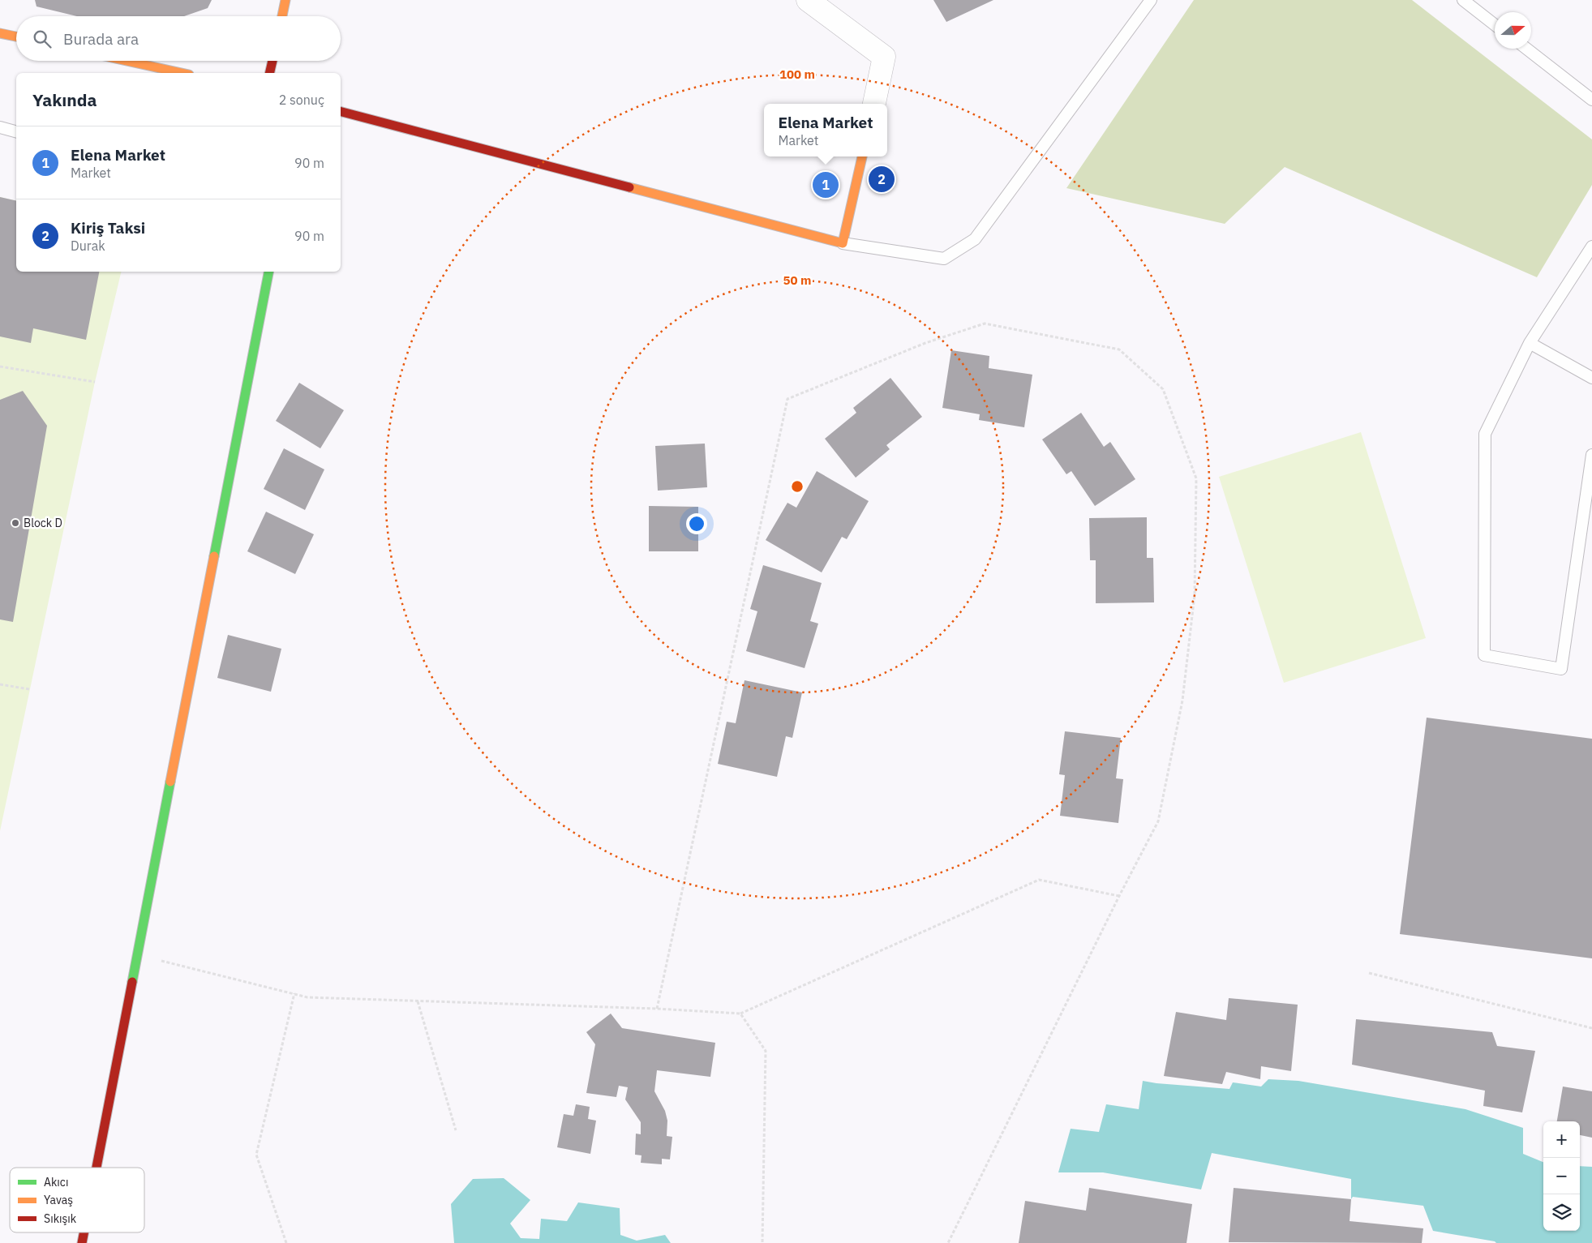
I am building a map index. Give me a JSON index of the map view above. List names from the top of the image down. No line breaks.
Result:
{"places":["Block D"],"legend":["Akıcı","Yavaş","Sıkışık"],"north":"right","page":{"search":"Burada ara","heading":["Yakında","2 sonuç"],"popup":["Elena Market","Market"],"list":[{"mark":"1","name":"Elena Market","note":"Market","value":"90 m"},{"mark":"2","name":"Kiriş Taksi","note":"Durak","value":"90 m"}],"pins":["2","1"],"map_buttons":["+","−"]},"rings":["100 m","50 m"]}
